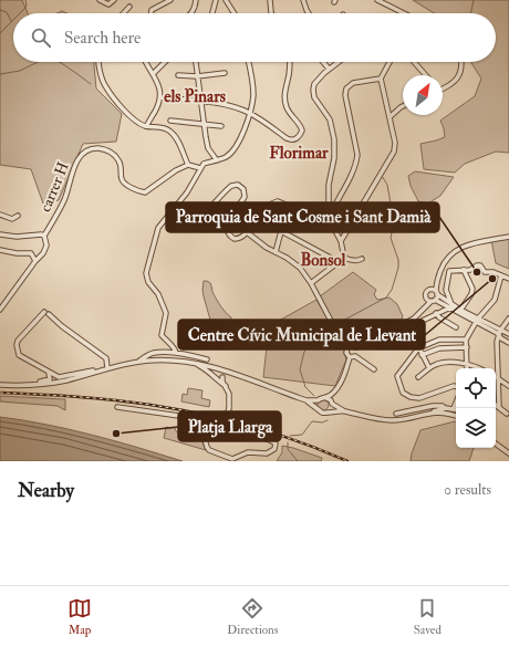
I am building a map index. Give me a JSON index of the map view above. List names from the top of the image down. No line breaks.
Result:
{"streets":{"street":["carrer H"]},"districts":["els Pinars","Florimar","Bonsol"],"places":["Parroquia de Sant Cosme i Sant Damià","Centre Cívic Municipal de Llevant","Platja Llarga"],"north":"top right","page":{"search":"Search here","heading":["Nearby","0 results"],"nav":["Map","Directions","Saved"]}}
